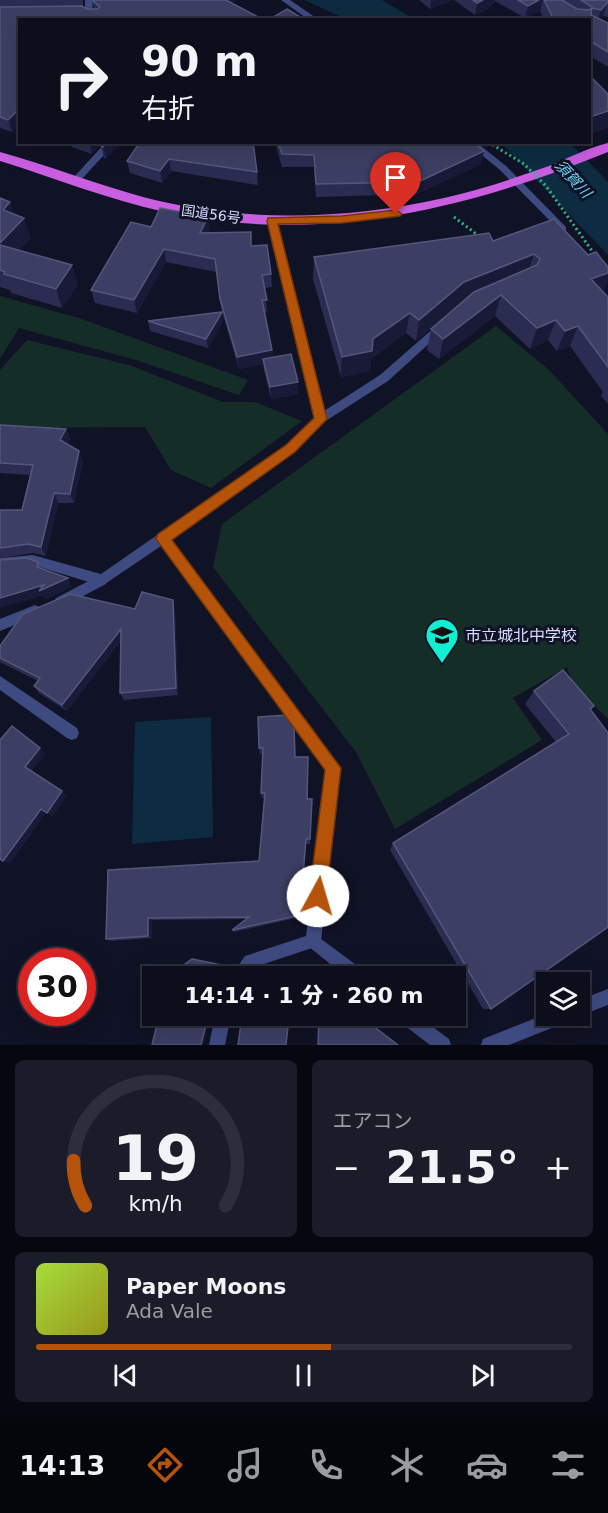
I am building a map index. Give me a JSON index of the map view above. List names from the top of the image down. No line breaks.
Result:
{"streets":{"highway":["国道56号"]},"water":["須賀川"],"places":{"school or university":["市立城北中学校"]},"page":{"turn":["90 m","右折"],"limit":"30","trip":"14:14 · 1 分 · 260 m","tile":"エアコン","heat":["−","21.5°","+"],"song":["Paper Moons","Ada Vale"],"tabs":"14:13","gauge":["19","km/h"]}}
